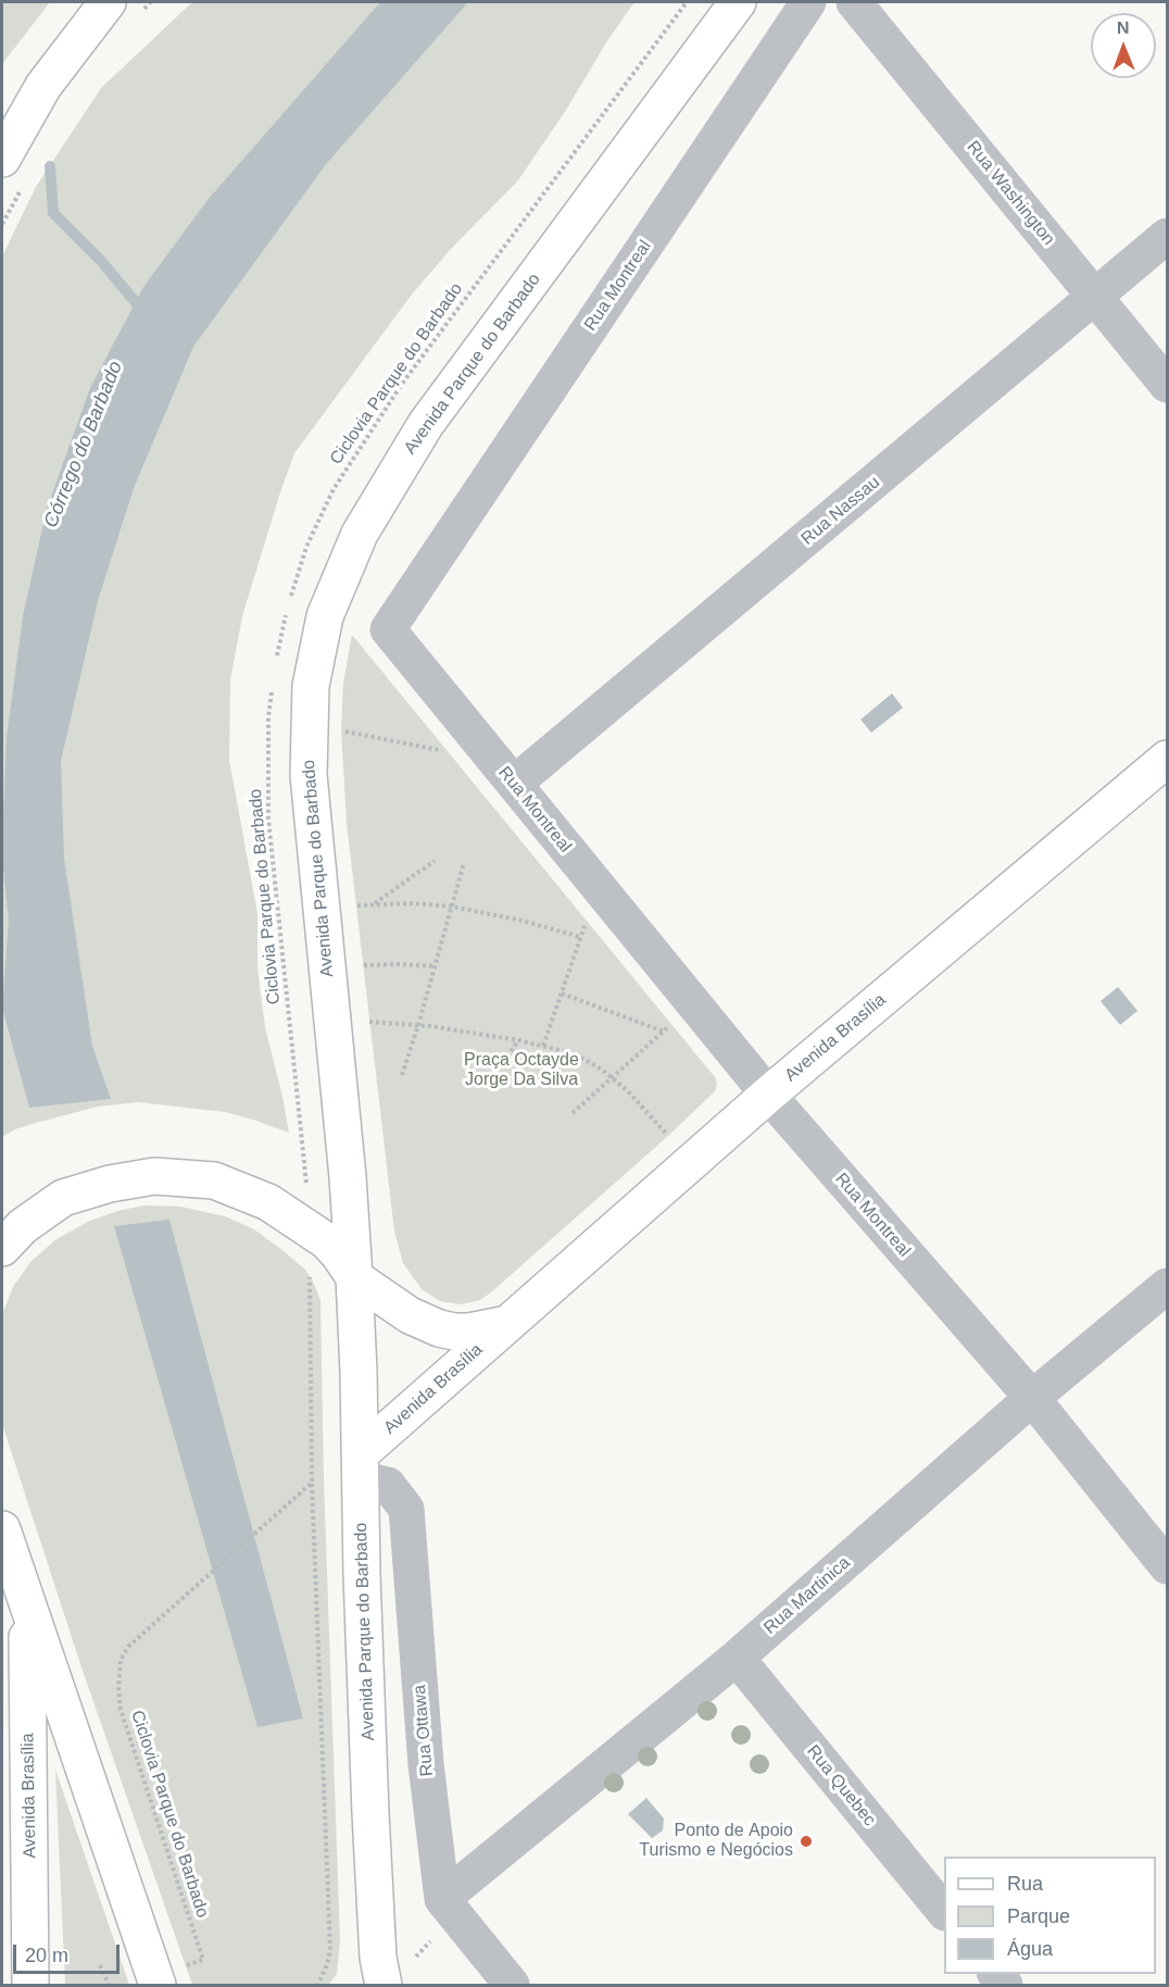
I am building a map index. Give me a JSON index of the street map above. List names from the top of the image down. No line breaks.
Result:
{"streets":{"main road":["Avenida Parque do Barbado","Avenida Brasília"],"street":["Rua Washington","Rua Montreal","Rua Nassau","Rua Martinica","Rua Ottawa","Rua Quebec"],"path":["Ciclovia Parque do Barbado"]},"crossings":[["Rua Washington","Rua Nassau"],["Rua Montreal","Rua Nassau"],["Rua Montreal","Avenida Brasília"],["Rua Montreal","Rua Martinica"],["Avenida Parque do Barbado","Avenida Brasília"],["Avenida Parque do Barbado","Rua Ottawa"],["Avenida Brasília","Rua Ottawa"],["Rua Martinica","Rua Ottawa"],["Rua Martinica","Rua Quebec"]],"water":["Córrego do Barbado"],"parks":["Praça Octayde Jorge Da Silva"],"places":["Ponto de Apoio Turismo e Negócios"],"legend":["Rua","Parque","Água"],"scale_bar":"20 m","north":"top"}
